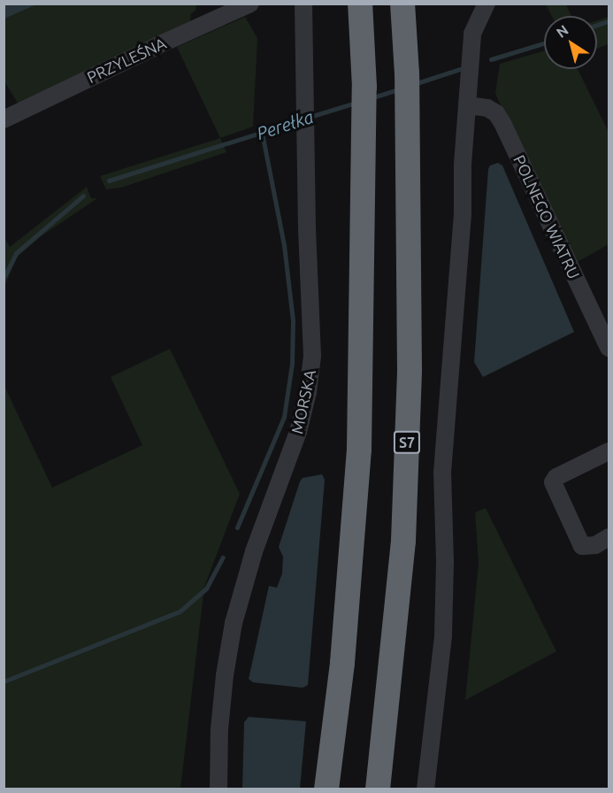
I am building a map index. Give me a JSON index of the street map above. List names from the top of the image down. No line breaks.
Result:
{"streets":{"highway":["S7"],"street":["PRZYLEŚNA","POLNEGO WIATRU","MORSKA"]},"water":["Perełka"],"north":"top left"}
